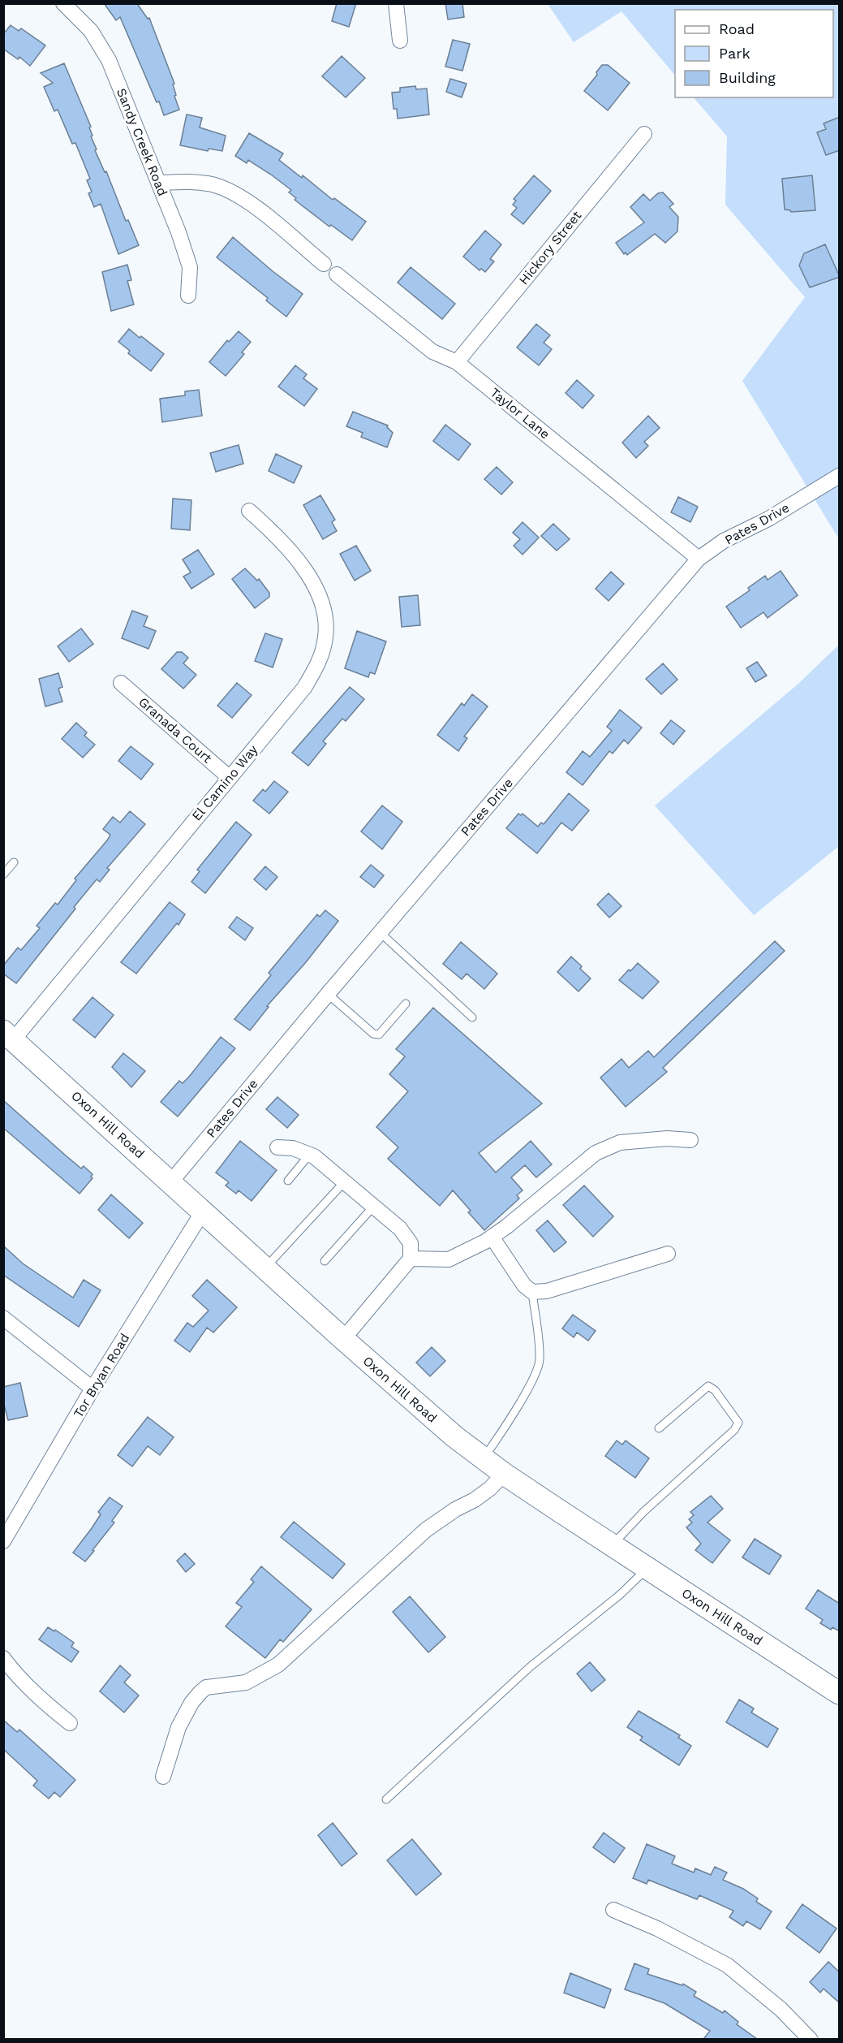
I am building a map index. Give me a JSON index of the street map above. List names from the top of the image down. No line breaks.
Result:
{"streets":{"main road":["Oxon Hill Road"],"street":["Sandy Creek Road","Hickory Street","Taylor Lane","Pates Drive","Granada Court","El Camino Way","Tor Bryan Road"]},"crossings":[["Hickory Street","Taylor Lane"],["Taylor Lane","Pates Drive"],["Pates Drive","Oxon Hill Road"],["Granada Court","El Camino Way"],["El Camino Way","Oxon Hill Road"],["Oxon Hill Road","Tor Bryan Road"]],"legend":["Road","Park","Building"]}
